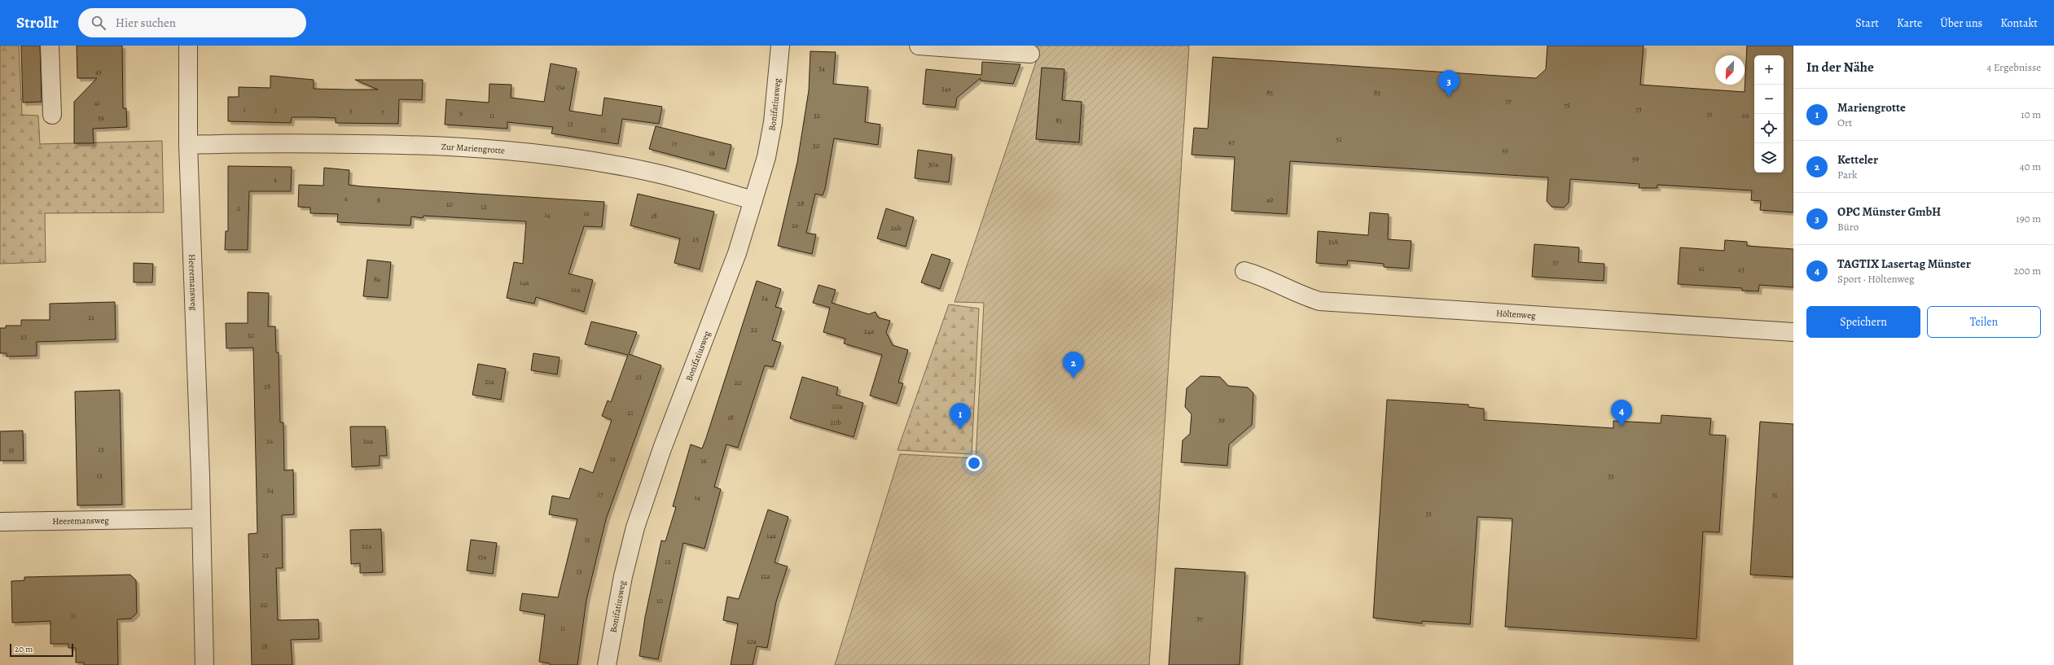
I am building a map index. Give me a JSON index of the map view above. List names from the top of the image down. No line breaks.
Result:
{"streets":{"street":["Bonifatiusweg","Zur Mariengrotte","Heeremansweg","Höltenweg"]},"crossings":[["Bonifatiusweg","Zur Mariengrotte"],["Zur Mariengrotte","Heeremansweg"]],"house_numbers":["34","45","13a","34a","85","83","77","41","75","73","1","3","5","7","9","71","11","32","69","39","83","13","15","51","47","17","30","55","19","59","30a","4","6","49","8","28","10","12","2","16","14","18","26","26b","25","51A","57","61","63","8a","14a","16a","24","21","22","24a","30","23","23","21a","20","28","20a","21","18","39","20b","26","26a","13","15","19","16","13","33","24","17","31","14","35","14a","15","22a","22","13a","12","13","12a","10","20","11","37","11","10a","18"],"scale_bar":"20 m","north":"bottom left","page":{"header":"Strollr","search":"Hier suchen","nav":["Start","Karte","Über uns","Kontakt"],"heading":["In der Nähe","4 Ergebnisse"],"map_buttons":["+","−"],"pins":["3","2","4","1"],"list":[{"mark":"1","name":"Mariengrotte","note":"Ort","value":"10 m"},{"mark":"2","name":"Ketteler","note":"Park","value":"40 m"},{"mark":"3","name":"OPC Münster GmbH","note":"Büro","value":"190 m"},{"mark":"4","name":"TAGTIX Lasertag Münster","note":"Sport · Höltenweg","value":"200 m"}],"buttons":["Speichern","Teilen"],"scale":"20 m"}}
